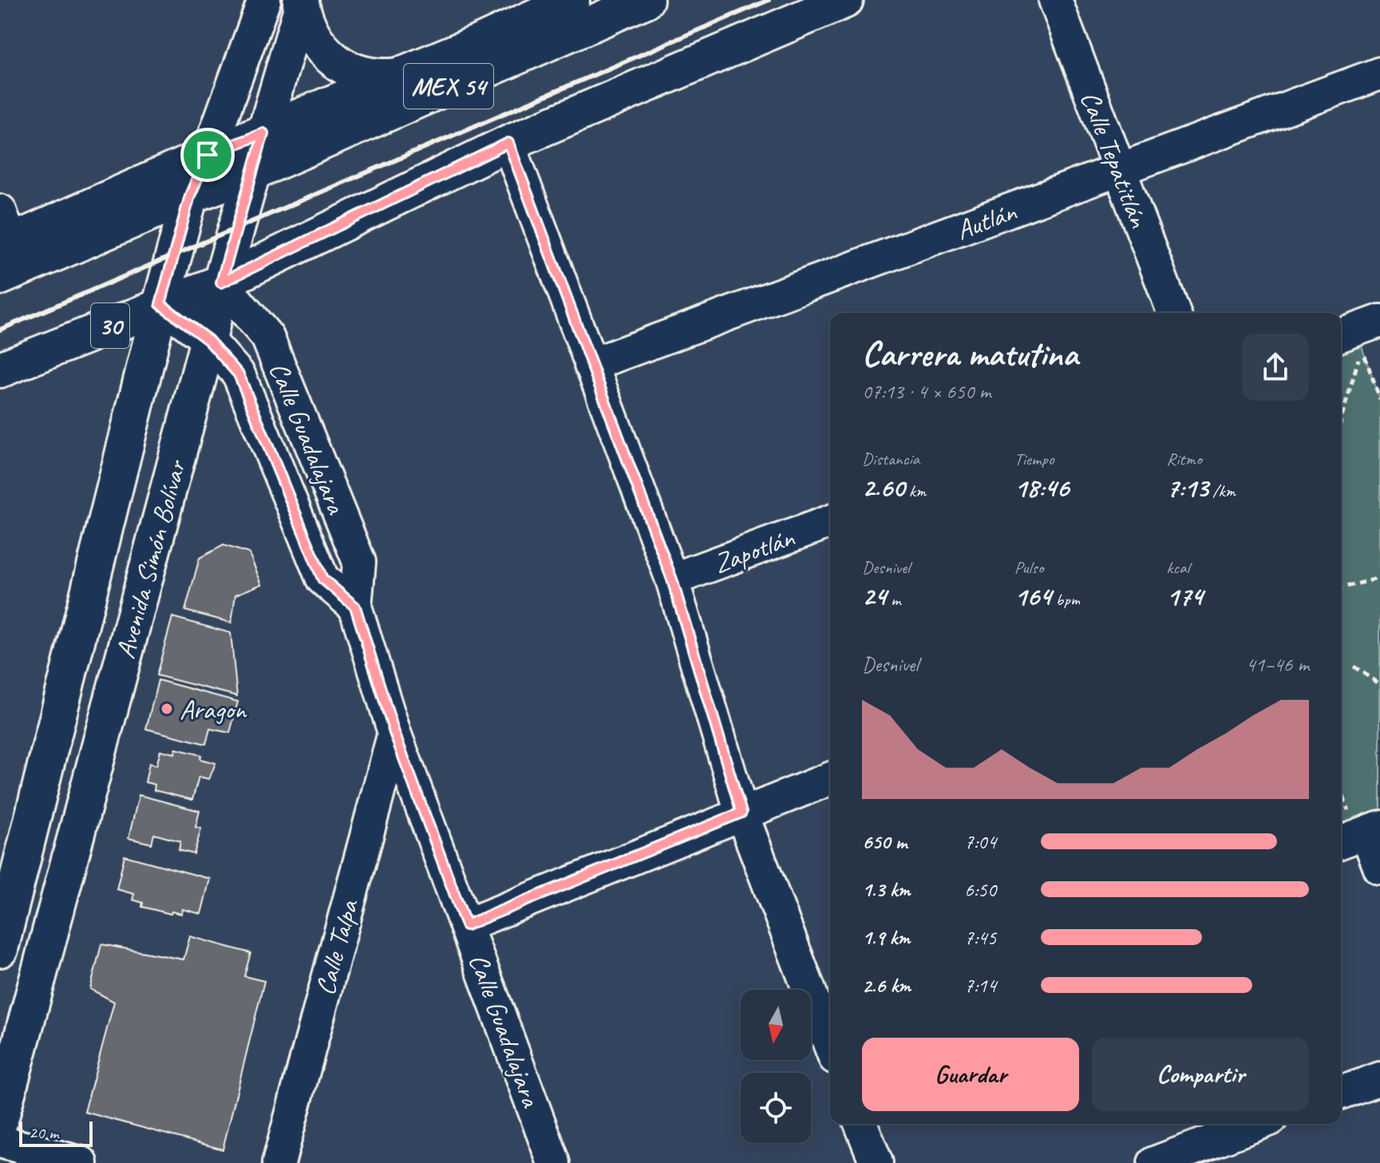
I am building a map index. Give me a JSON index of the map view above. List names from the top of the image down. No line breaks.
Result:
{"streets":{"main road":["MEX 54","30","Avenida Simón Bolívar"],"street":["Calle Tepatitlán","Autlán","Calle Guadalajara","Zapotlán","Calle Talpa"]},"crossings":[["MEX 54","30"],["MEX 54","Calle Guadalajara"],["MEX 54","Avenida Simón Bolívar"],["Calle Tepatitlán","Autlán"],["30","Calle Guadalajara"],["30","Avenida Simón Bolívar"],["Calle Guadalajara","Avenida Simón Bolívar"],["Calle Guadalajara","Calle Talpa"]],"places":["Aragon"],"scale_bar":"20 m","north":"bottom","page":{"heading":["Carrera matutina","07:13 · 4 × 650 m"],"stats":[["Distancia","2.60 km"],["Tiempo","18:46"],["Ritmo","7:13 /km"],["Desnivel","24 m"],["Pulso","164 bpm"],["kcal","174"]],"chart":["Desnivel","41–46 m"],"list":[{"name":"650 m","note":"7:04"},{"name":"1.3 km","note":"6:50"},{"name":"1.9 km","note":"7:45"},{"name":"2.6 km","note":"7:14"}],"buttons":["Guardar","Compartir"],"scale":"20 m"}}
